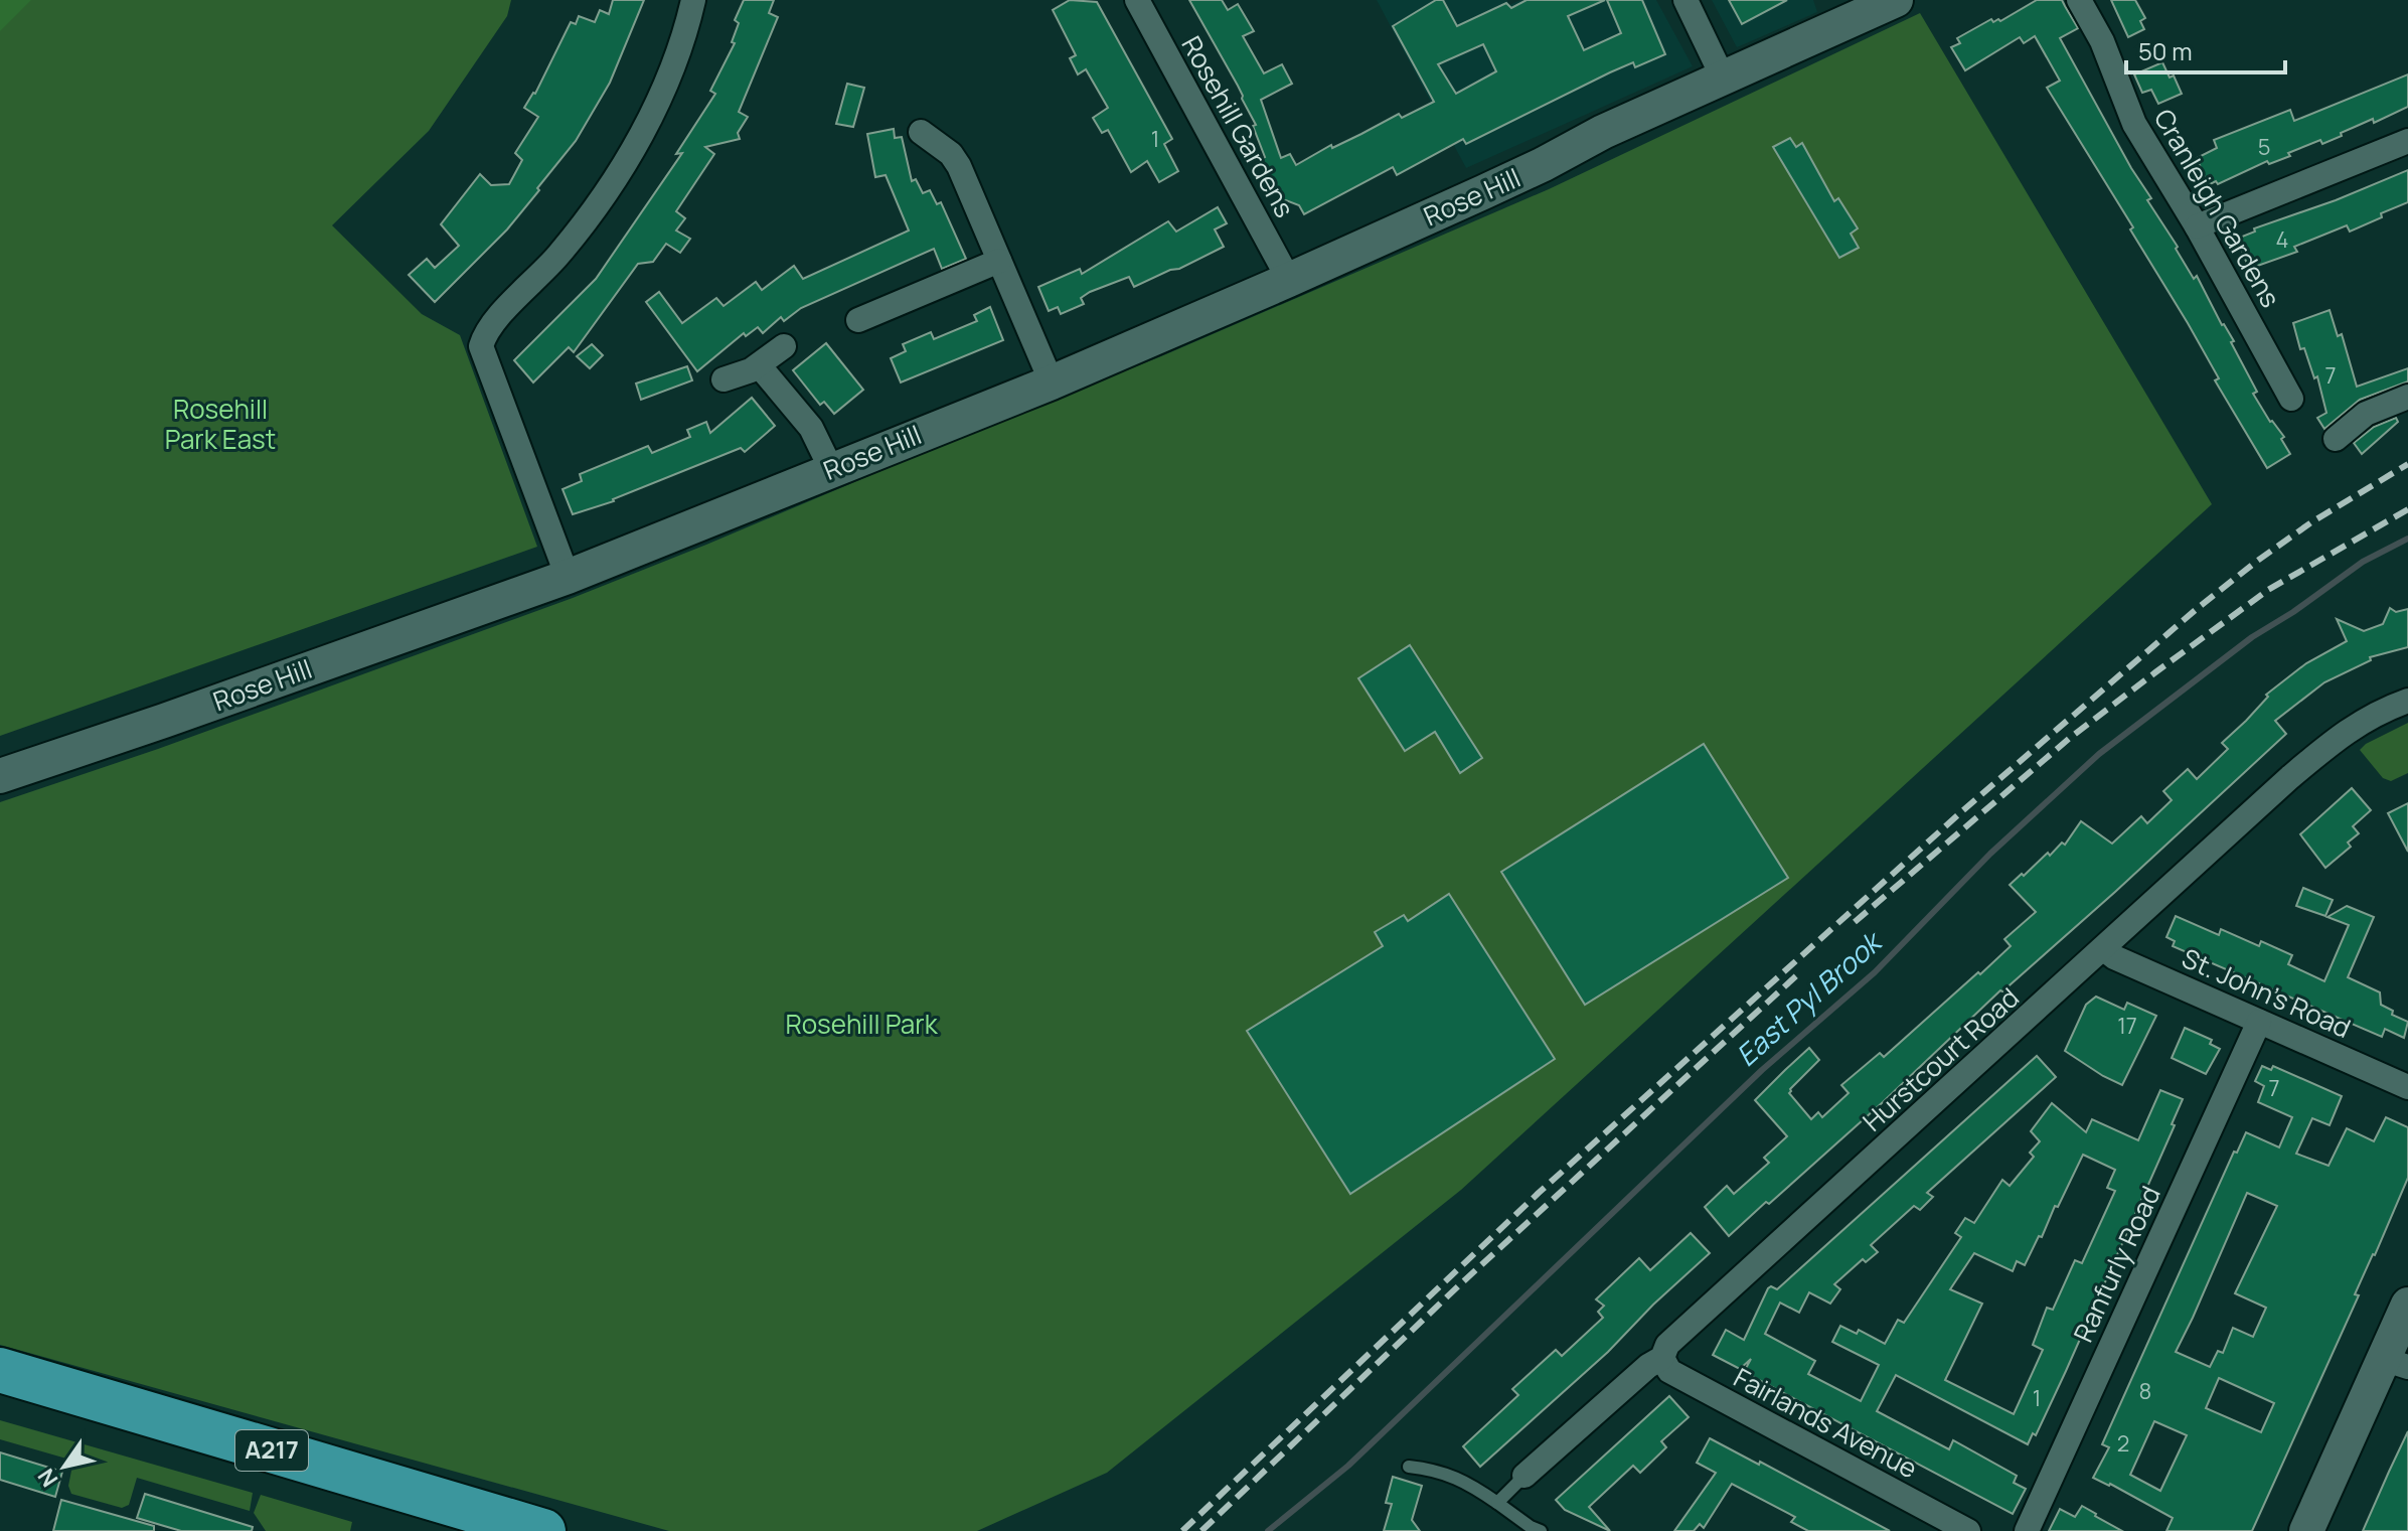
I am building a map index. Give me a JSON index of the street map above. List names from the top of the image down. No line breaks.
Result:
{"streets":{"highway":["A217"],"main road":["Rose Hill"],"street":["Rosehill Gardens","Cranleigh Gardens","St. John's Road","Hurstcourt Road","Ranfurly Road","Fairlands Avenue"]},"crossings":[["Rosehill Gardens","Rose Hill"],["St. John's Road","Hurstcourt Road"],["St. John's Road","Ranfurly Road"],["Hurstcourt Road","Fairlands Avenue"]],"water":["East Pyl Brook"],"parks":["Rosehill Park East","Rosehill Park"],"house_numbers":["1","5","4","7","17","7","8","1","2"],"scale_bar":"50 m","north":"bottom left"}
